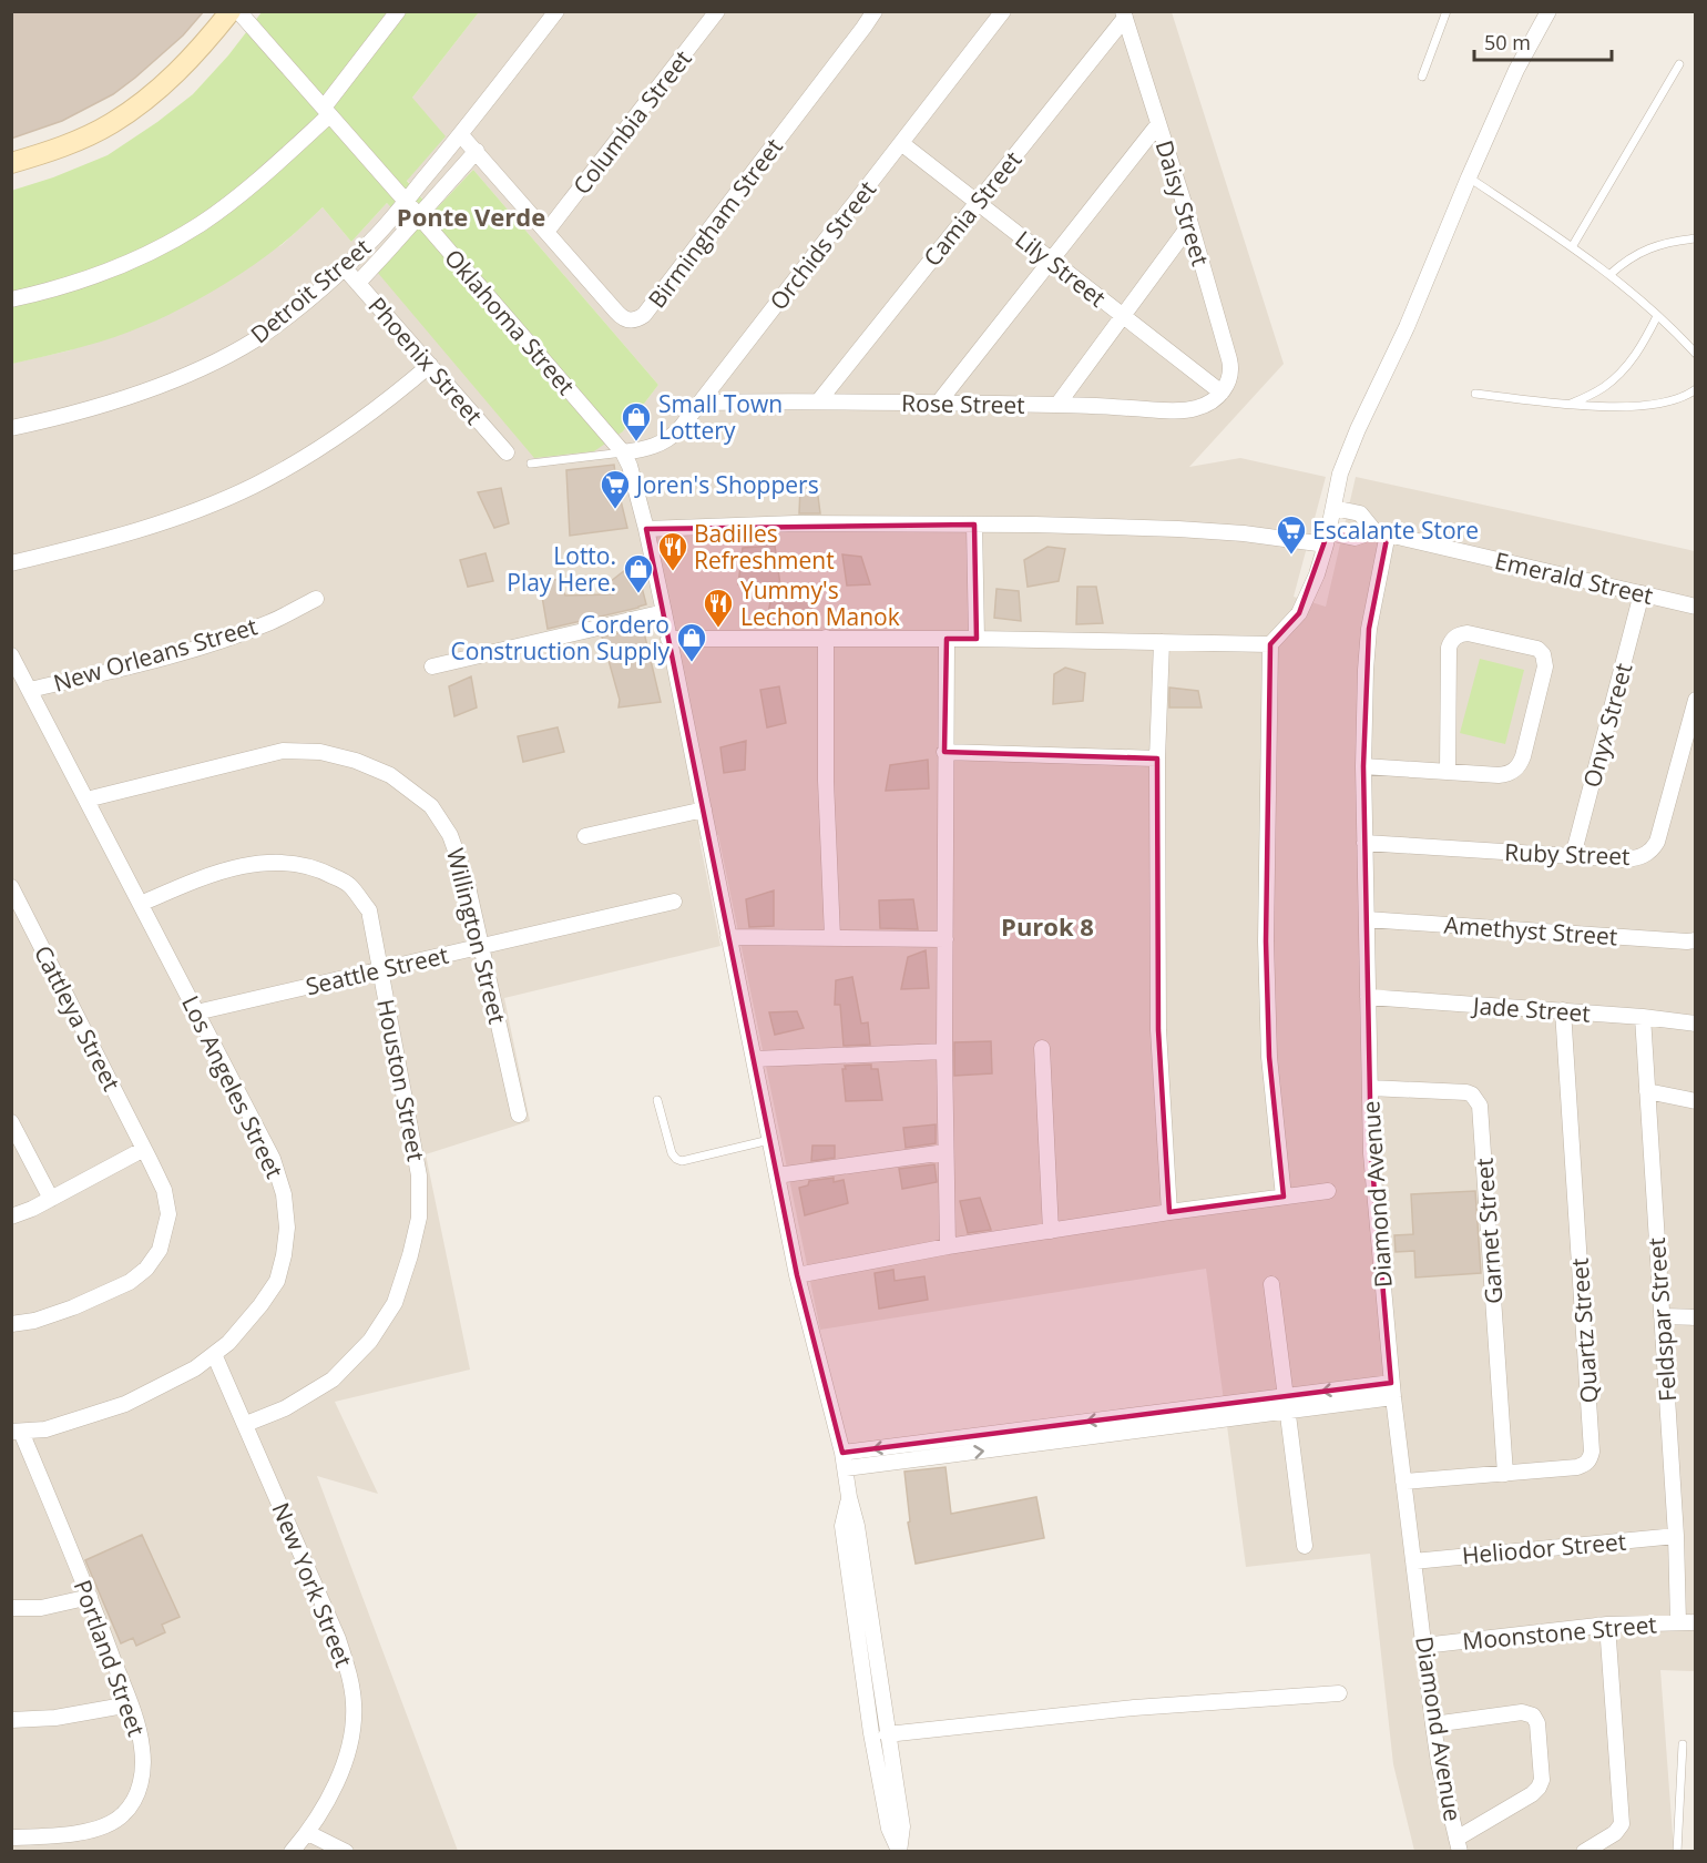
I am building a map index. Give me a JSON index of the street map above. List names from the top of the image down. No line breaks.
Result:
{"streets":{"street":["Columbia Street","Daisy Street","Camia Street","Birmingham Street","Orchids Street","Lily Street","Detroit Street","Oklahoma Street","Phoenix Street","Rose Street","Emerald Street","New Orleans Street","Onyx Street","Ruby Street","Amethyst Street","Willington Street","Seattle Street","Jade Street","Cattleya Street","Houston Street","Los Angeles Street","Diamond Avenue","Garnet Street","Feldspar Street","Quartz Street","Heliodor Street","New York Street","Moonstone Street","Portland Street"]},"crossings":[["Columbia Street","Birmingham Street"],["Daisy Street","Camia Street"],["Daisy Street","Lily Street"],["Daisy Street","Rose Street"],["Camia Street","Lily Street"],["Camia Street","Rose Street"],["Birmingham Street","Detroit Street"],["Orchids Street","Lily Street"],["Orchids Street","Oklahoma Street"],["Orchids Street","Rose Street"],["Lily Street","Rose Street"],["Detroit Street","Oklahoma Street"],["Detroit Street","Phoenix Street"],["Emerald Street","Onyx Street"],["Emerald Street","Diamond Avenue"],["New Orleans Street","Los Angeles Street"],["Onyx Street","Ruby Street"],["Ruby Street","Diamond Avenue"],["Amethyst Street","Diamond Avenue"],["Willington Street","Seattle Street"],["Willington Street","Los Angeles Street"],["Seattle Street","Houston Street"],["Seattle Street","Los Angeles Street"],["Jade Street","Diamond Avenue"],["Jade Street","Feldspar Street"],["Jade Street","Quartz Street"],["Houston Street","Los Angeles Street"],["Houston Street","New York Street"],["Los Angeles Street","New York Street"],["Los Angeles Street","Portland Street"],["Diamond Avenue","Garnet Street"],["Diamond Avenue","Quartz Street"],["Diamond Avenue","Heliodor Street"],["Diamond Avenue","Moonstone Street"],["Garnet Street","Quartz Street"],["Feldspar Street","Heliodor Street"],["Feldspar Street","Moonstone Street"]],"districts":["Ponte Verde","Purok 8"],"places":{"shop":["Small Town Lottery","Lotto. Play Here.","Cordero Construction Supply"],"supermarket":["Joren's Shoppers","Escalante Store"],"restaurant":["Badilles Refreshment","Yummy's Lechon Manok"]},"scale_bar":"50 m"}
